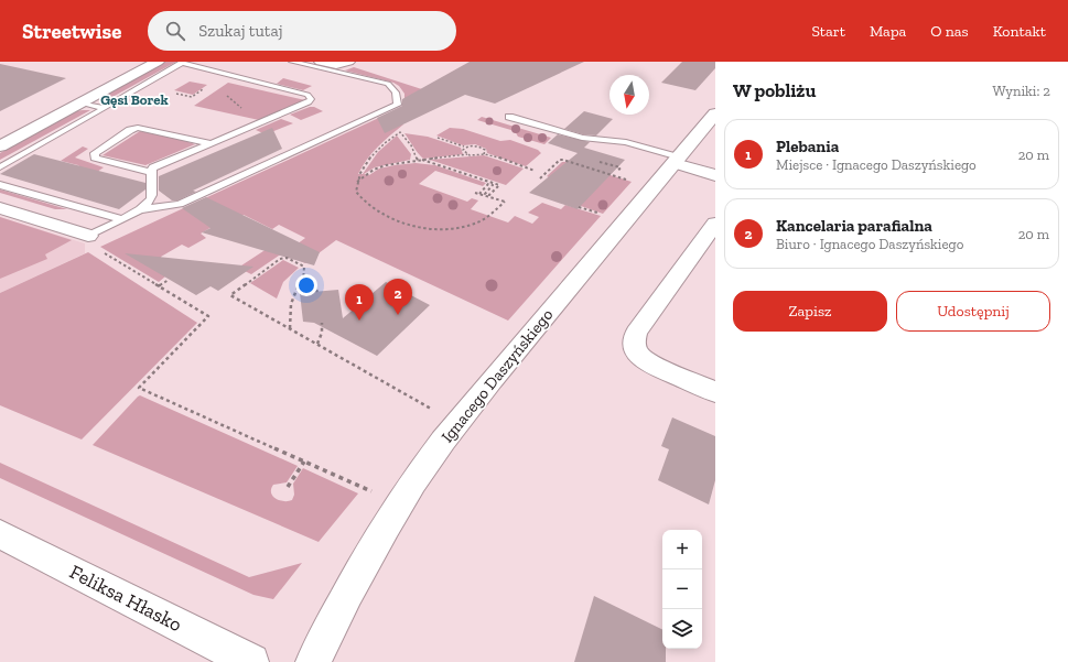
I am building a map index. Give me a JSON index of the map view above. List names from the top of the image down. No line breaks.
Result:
{"streets":{"street":["Ignacego Daszyńskiego","Feliksa Hłasko"]},"districts":["Gęsi Borek"],"north":"bottom","page":{"header":"Streetwise","search":"Szukaj tutaj","nav":["Start","Mapa","O nas","Kontakt"],"heading":["W pobliżu","Wyniki: 2"],"list":[{"mark":"1","name":"Plebania","note":"Miejsce · Ignacego Daszyńskiego","value":"20 m"},{"mark":"2","name":"Kancelaria parafialna","note":"Biuro · Ignacego Daszyńskiego","value":"20 m"}],"buttons":["Zapisz","Udostępnij"],"pins":["2","1"],"map_buttons":["+","−"]}}
